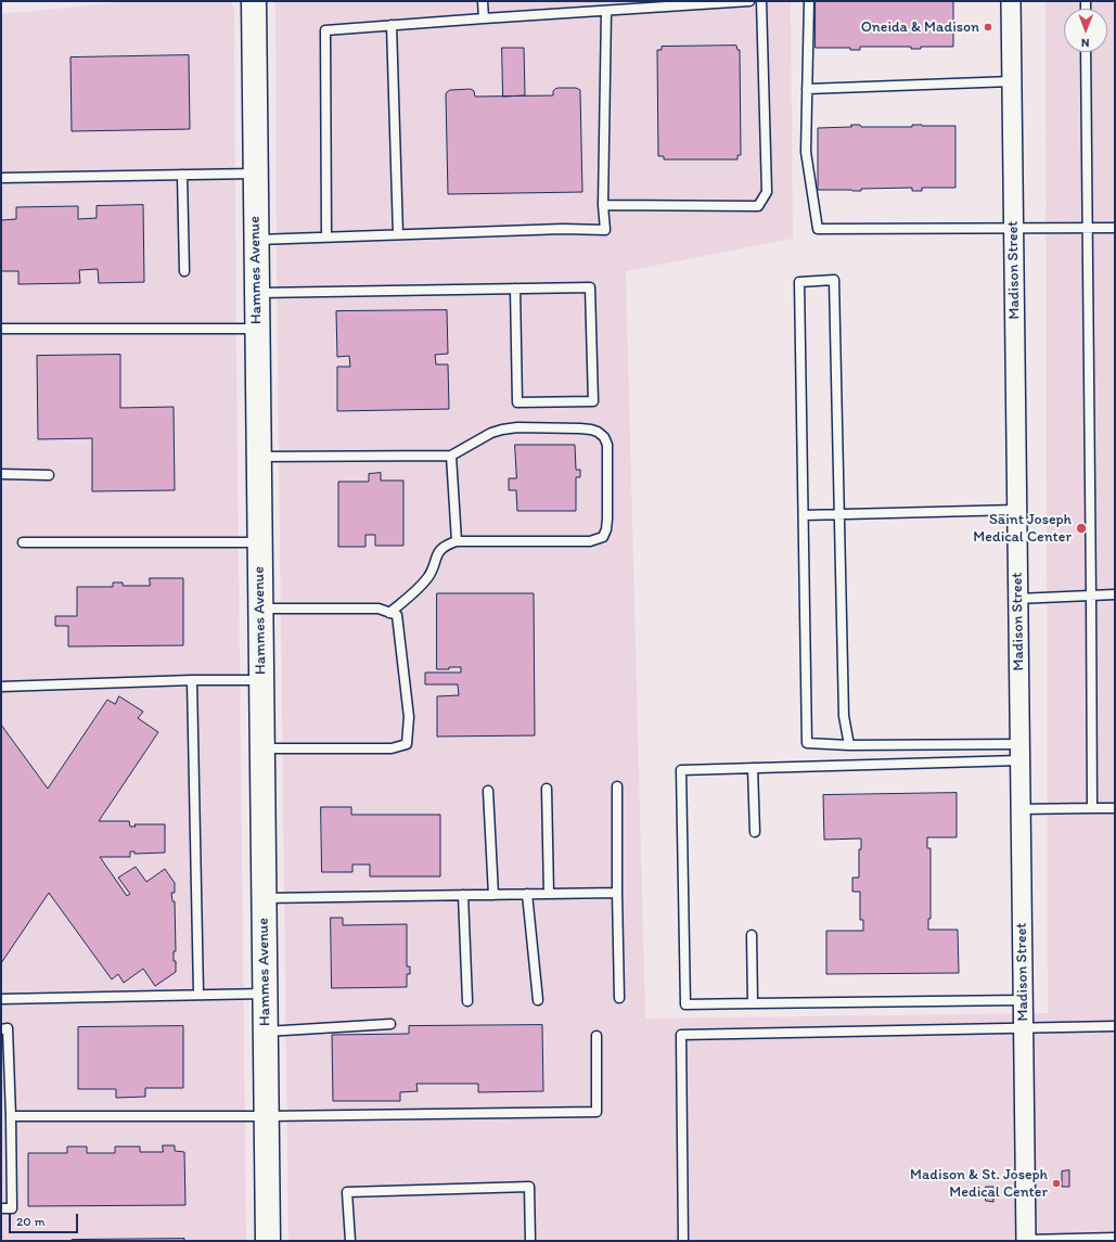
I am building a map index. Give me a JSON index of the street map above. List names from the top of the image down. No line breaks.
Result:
{"streets":{"street":["Hammes Avenue","Madison Street"]},"places":["Oneida & Madison","Saint Joseph Medical Center","Madison & St. Joseph Medical Center"],"scale_bar":"20 m","north":"bottom"}
